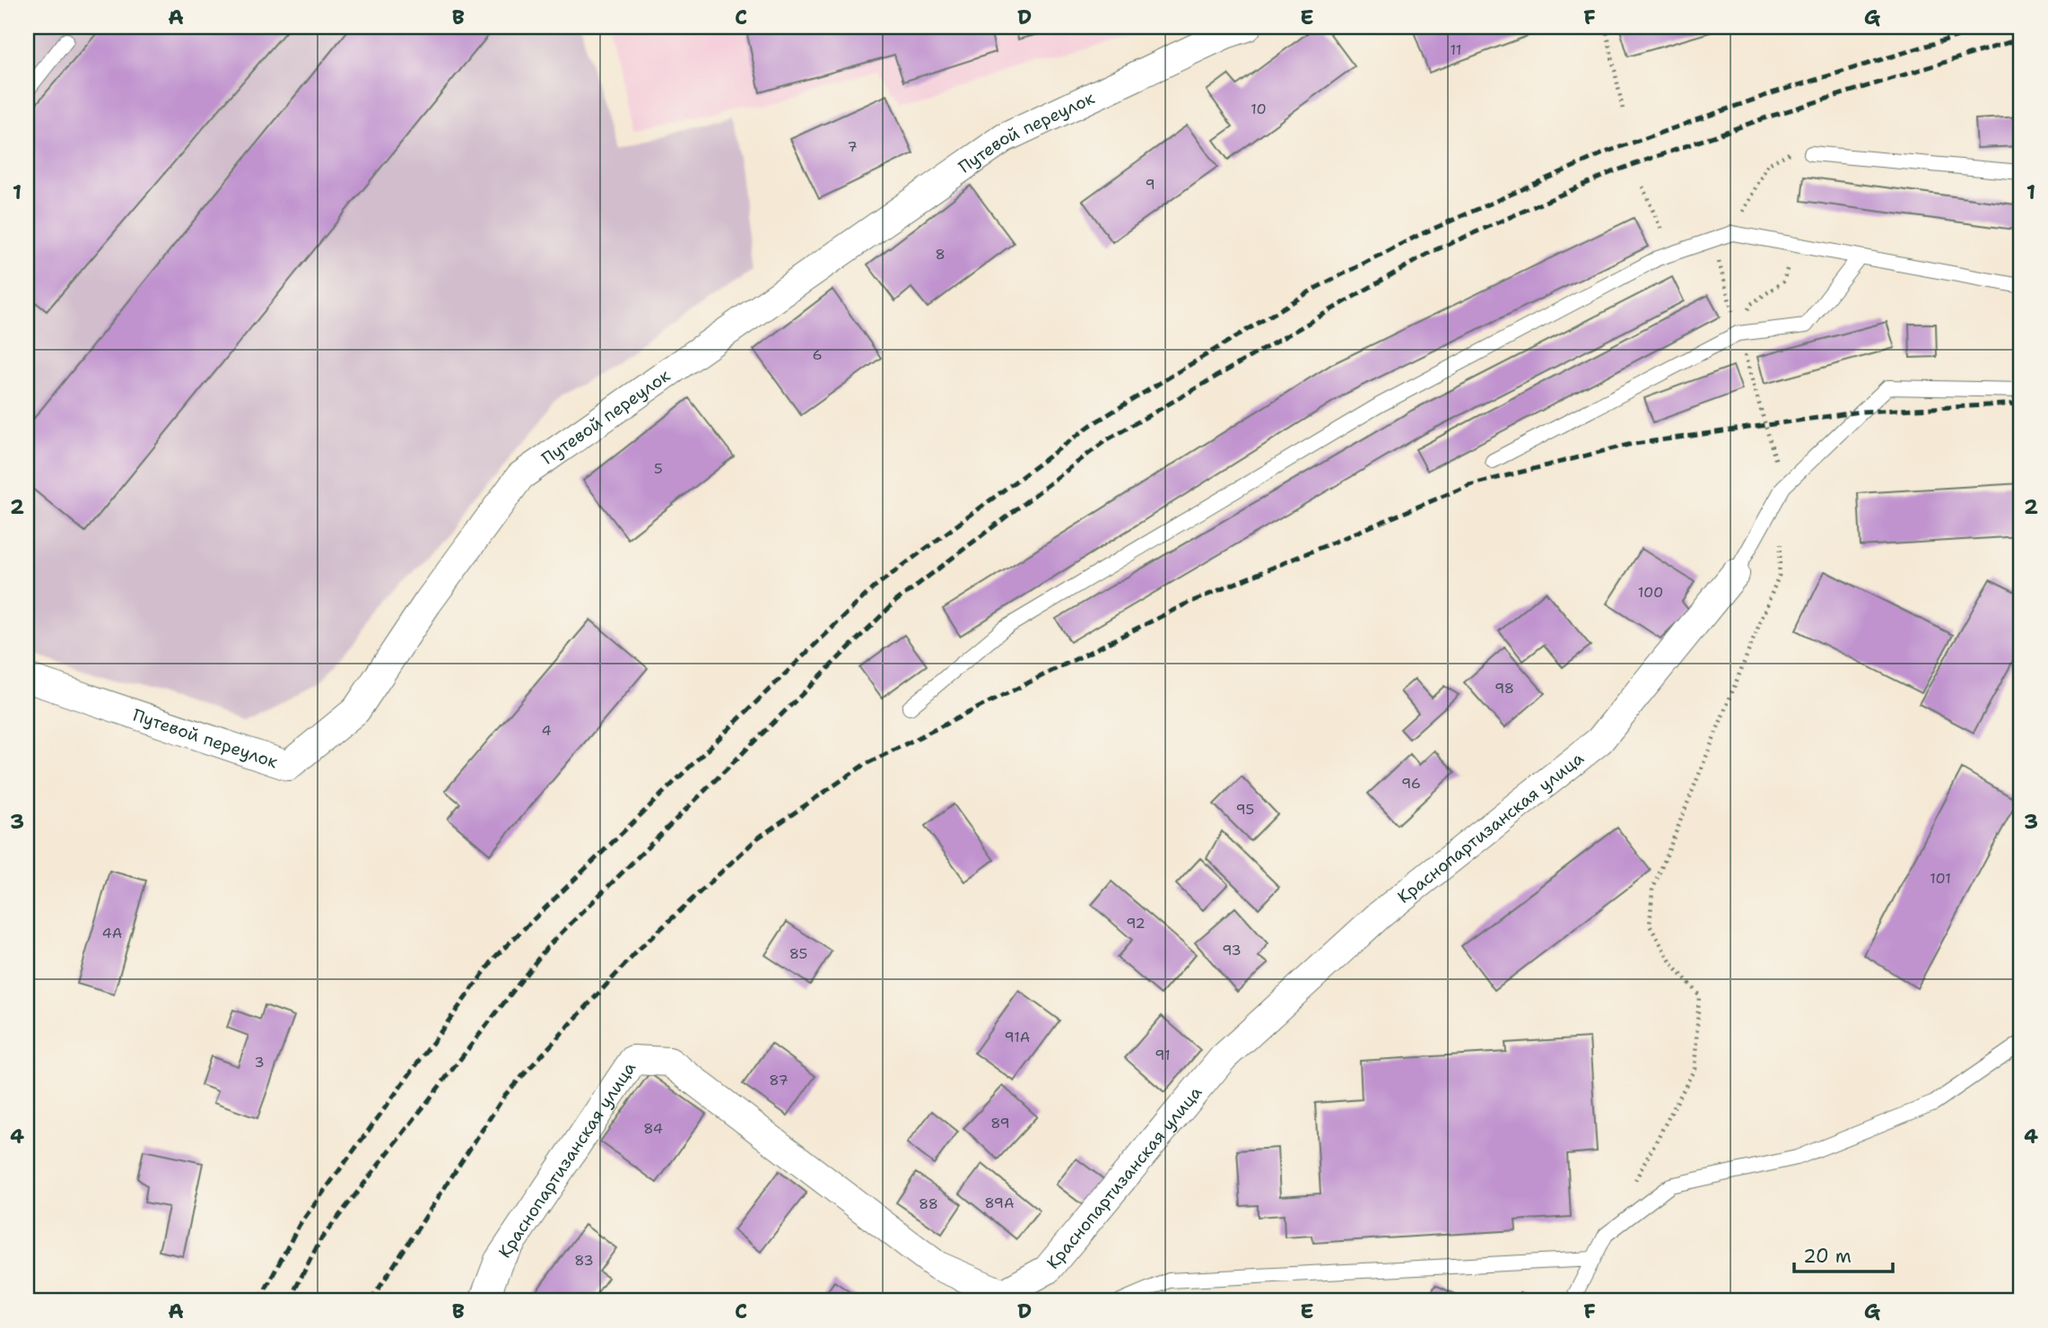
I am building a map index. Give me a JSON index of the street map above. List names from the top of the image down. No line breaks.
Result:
{"streets":{"street":["Путевой переулок","Краснопартизанская улица"]},"house_numbers":["11","10","7","9","8","6","5","100","98","4","96","95","101","92","4А","93","85","91А","91","3","87","89","84","89А","88","83"],"scale_bar":"20 m","grid":{"columns":["A","B","C","D","E","F","G"],"rows":["1","2","3","4"]}}
